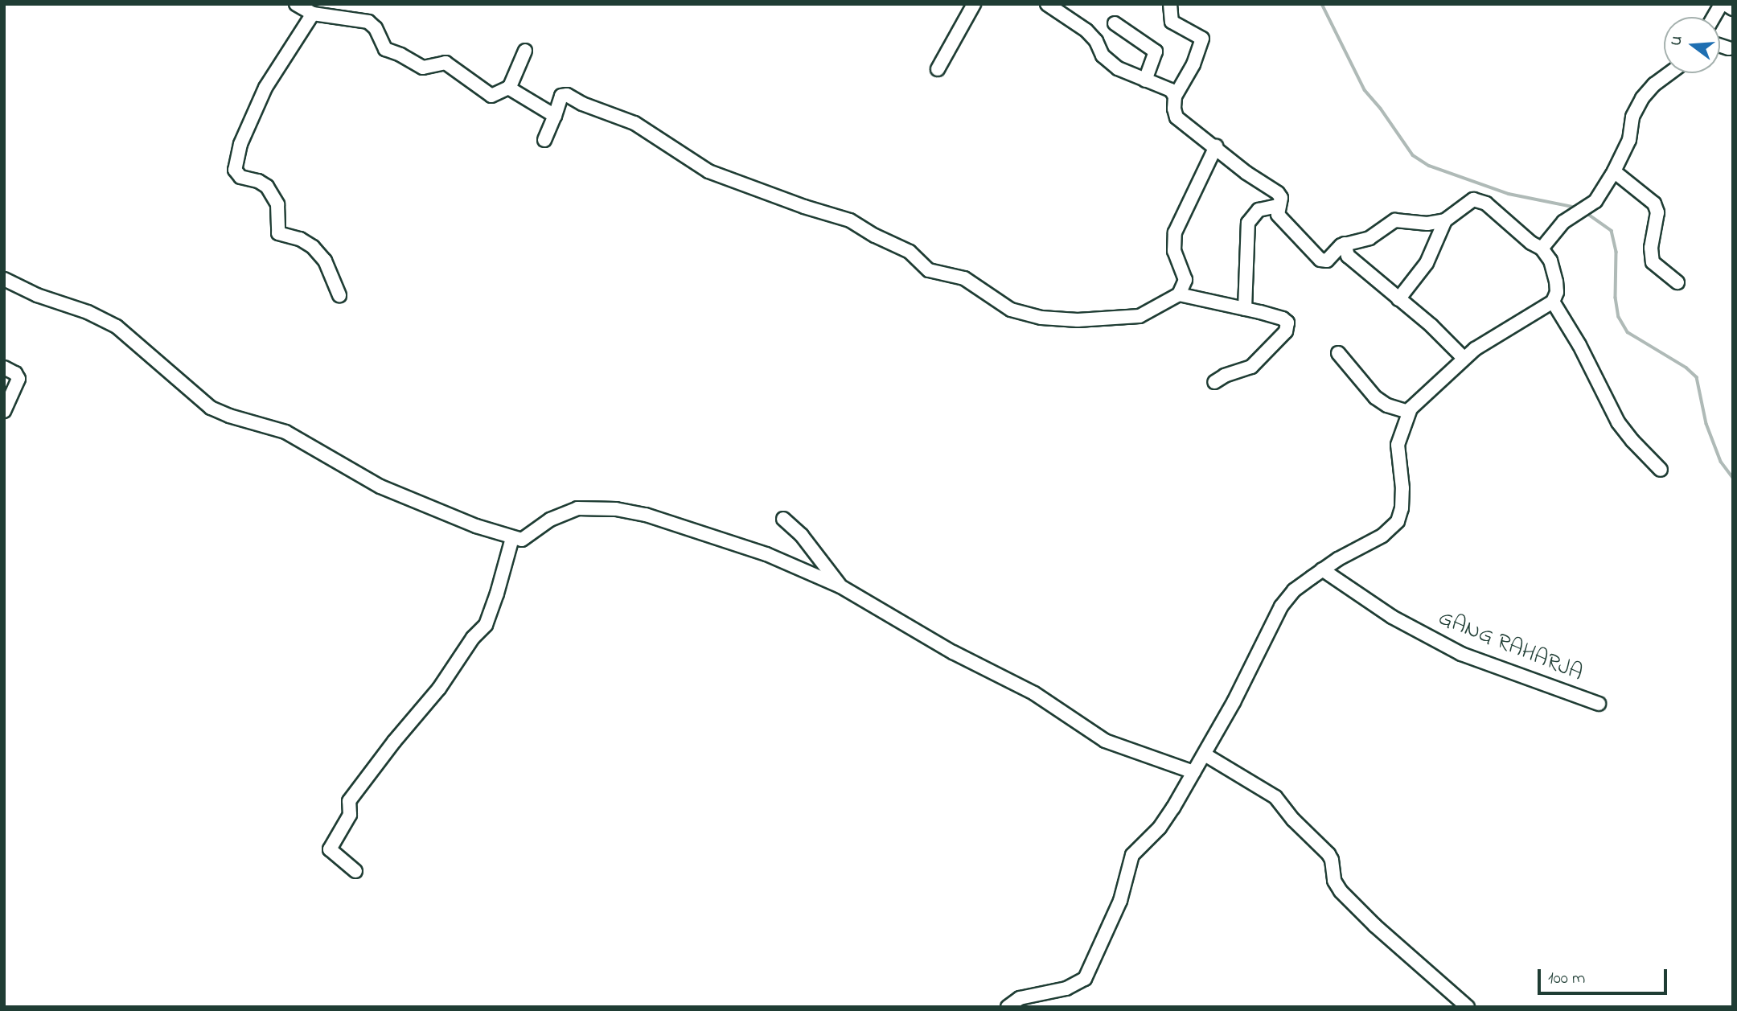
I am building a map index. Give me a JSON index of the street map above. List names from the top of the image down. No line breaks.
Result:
{"streets":{"street":["GANG RAHARJA"]},"scale_bar":"100 m","north":"left"}
